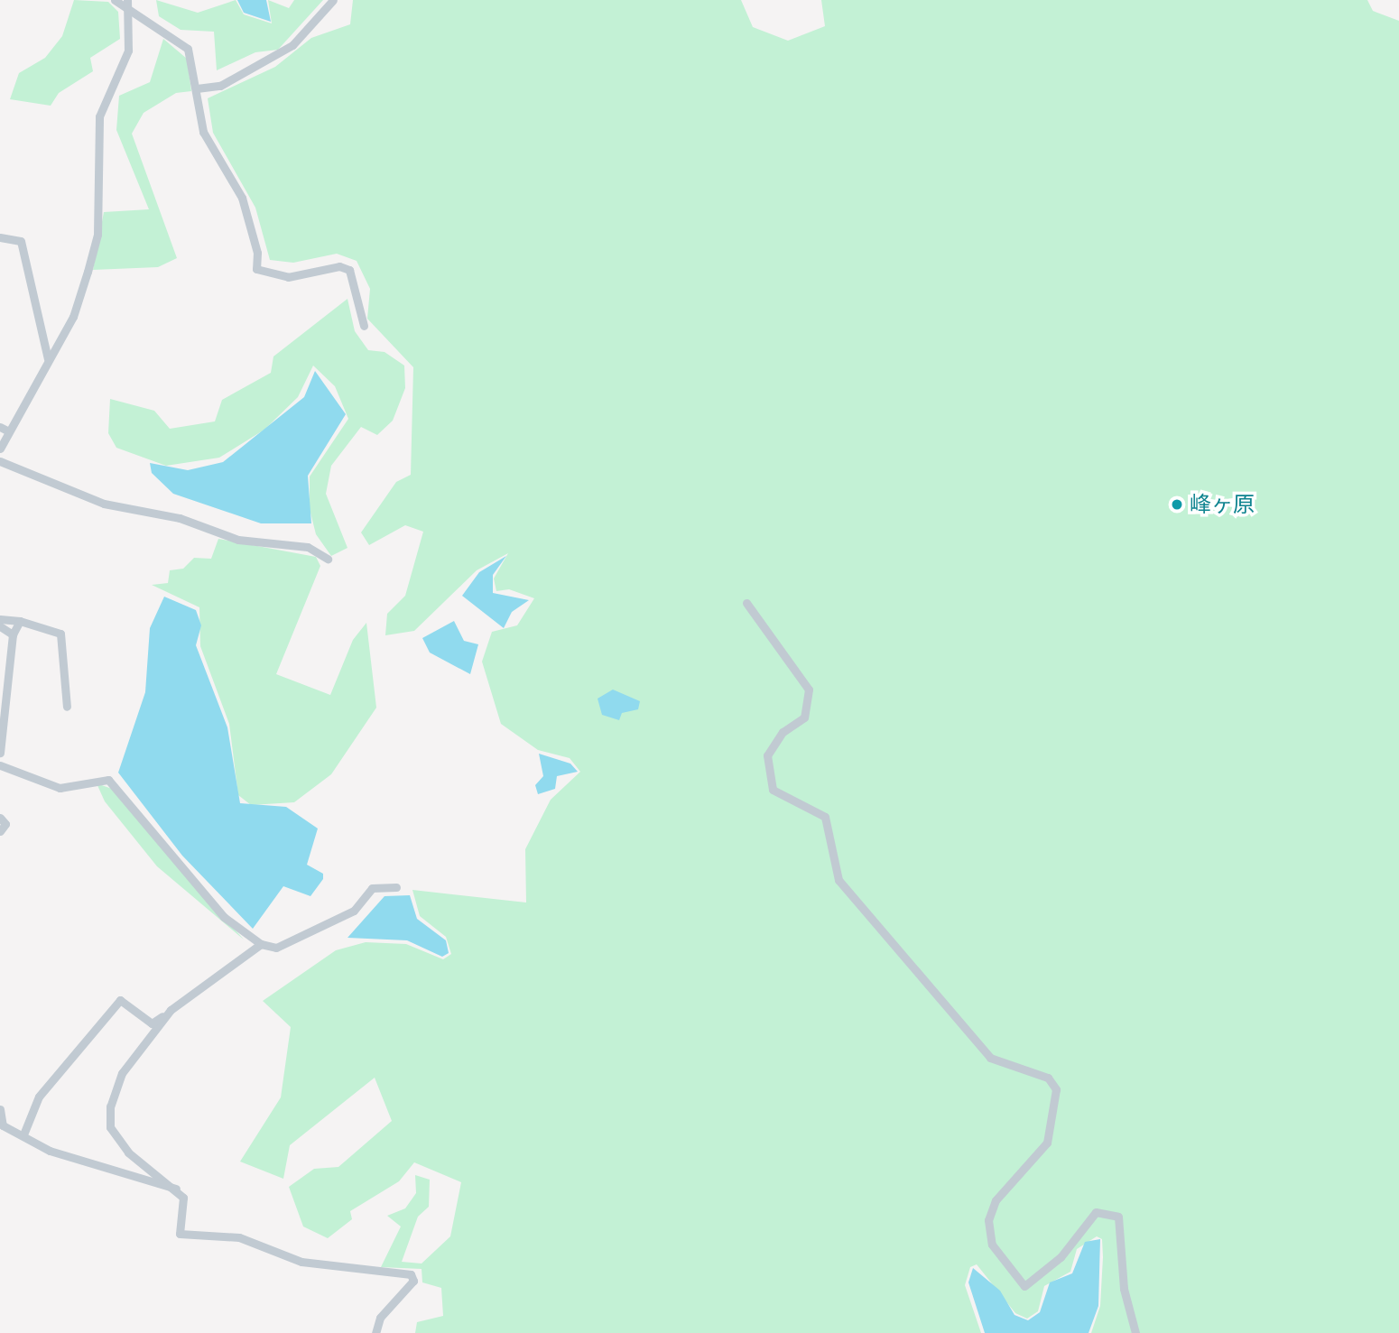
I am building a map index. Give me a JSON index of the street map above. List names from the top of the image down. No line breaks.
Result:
{"places":["峰ヶ原"]}
